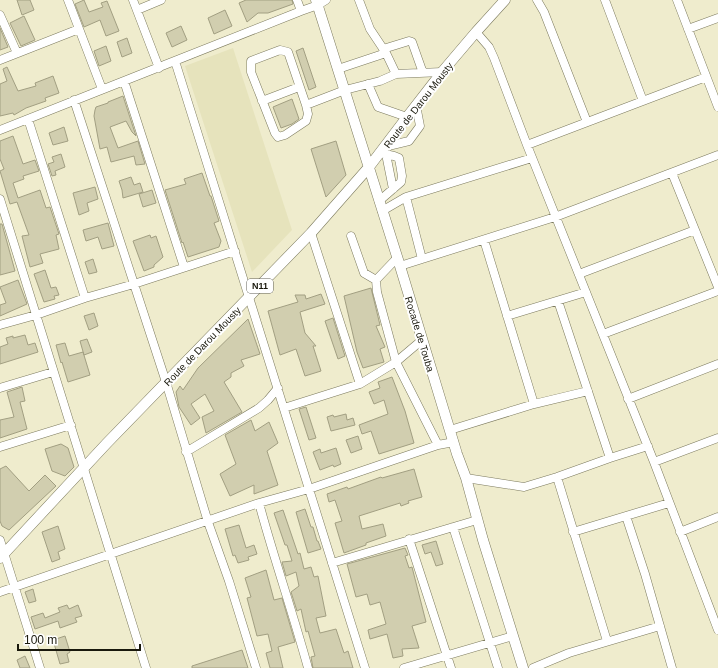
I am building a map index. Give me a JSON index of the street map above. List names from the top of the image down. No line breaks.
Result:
{"streets":{"main road":["Route de Darou Mousty","N11","Rocade de Touba"]},"crossings":[["Route de Darou Mousty","Rocade de Touba"]],"scale_bar":"100 m"}
